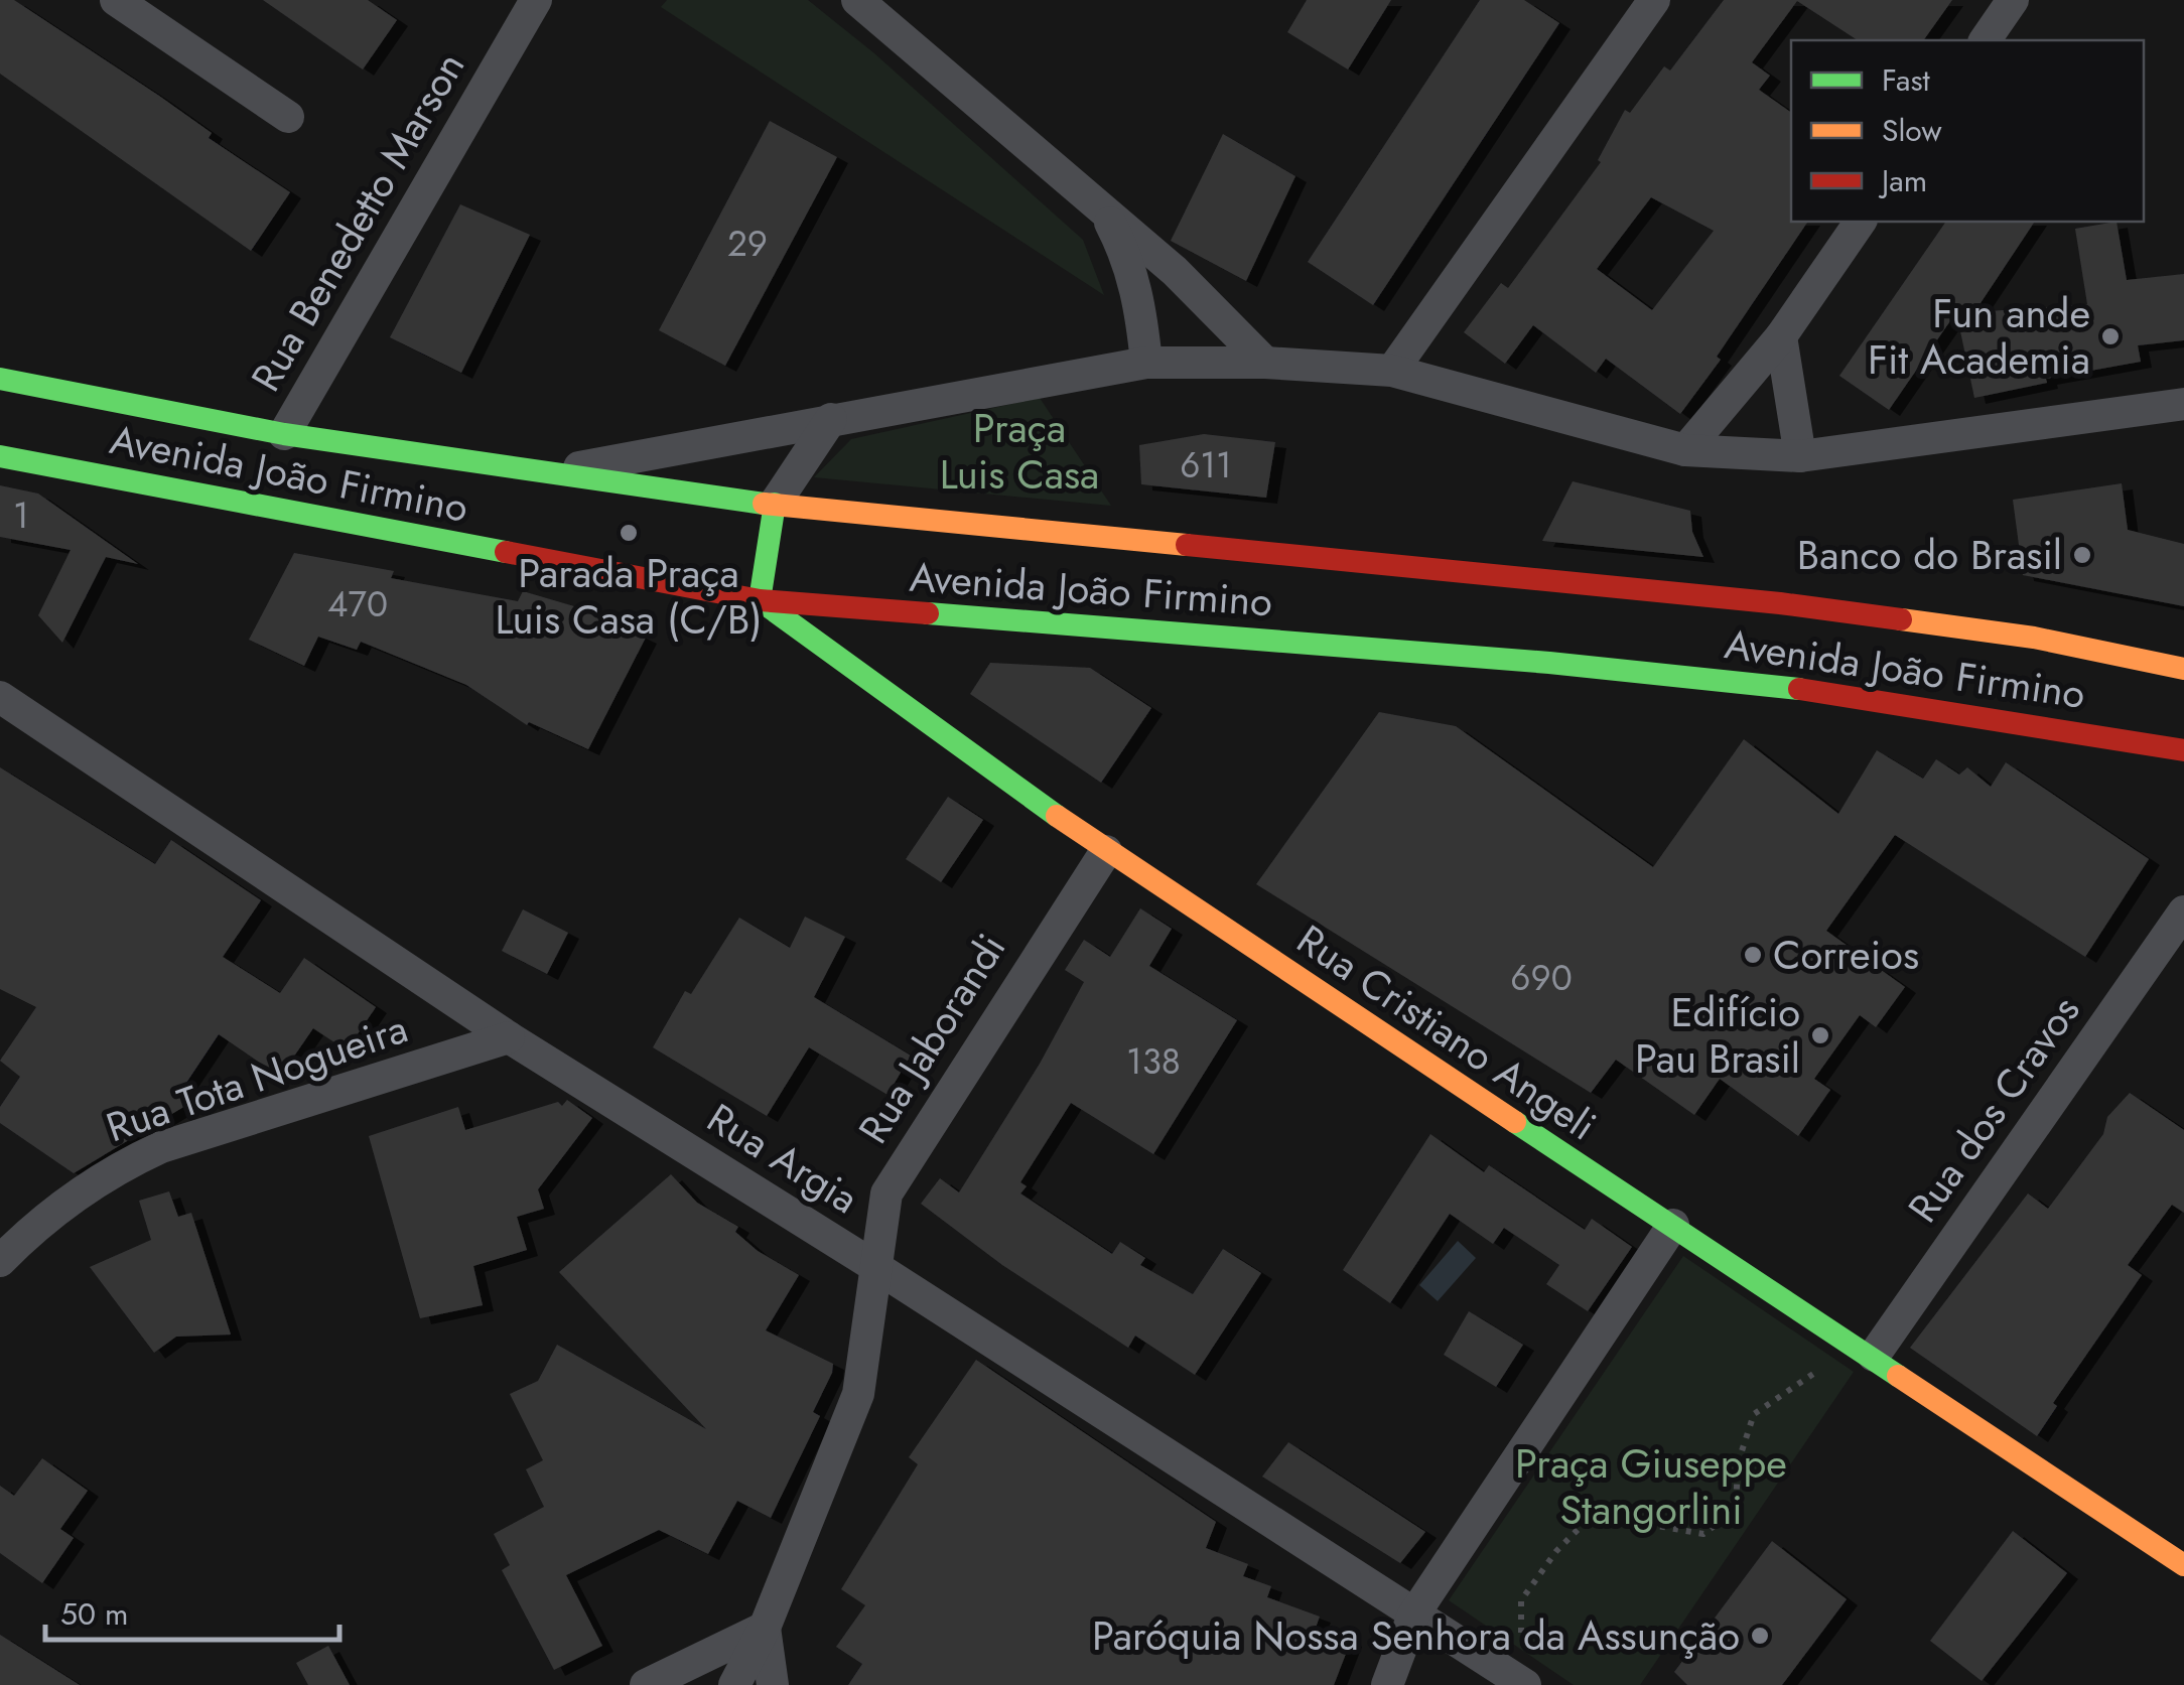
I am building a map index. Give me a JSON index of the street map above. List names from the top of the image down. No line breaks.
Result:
{"streets":{"main road":["Avenida João Firmino","Rua Cristiano Angeli"],"street":["Rua Benedetto Marson","Rua Jaborandi","Rua Tota Nogueira","Rua dos Cravos","Rua Argia"]},"crossings":[["Rua Benedetto Marson","Avenida João Firmino"],["Avenida João Firmino","Rua Cristiano Angeli"],["Rua Cristiano Angeli","Rua Jaborandi"],["Rua Cristiano Angeli","Rua dos Cravos"],["Rua Jaborandi","Rua Argia"],["Rua Tota Nogueira","Rua Argia"]],"parks":["Praça Luis Casa","Praça Giuseppe Stangorlini"],"places":["Fun ande Fit Academia","Parada Praça Luis Casa (C/B)","Banco do Brasil","Correios","Edifício Pau Brasil","Paróquia Nossa Senhora da Assunção"],"house_numbers":["29","611","1","470","690","138"],"legend":["Fast","Slow","Jam"],"scale_bar":"50 m"}
